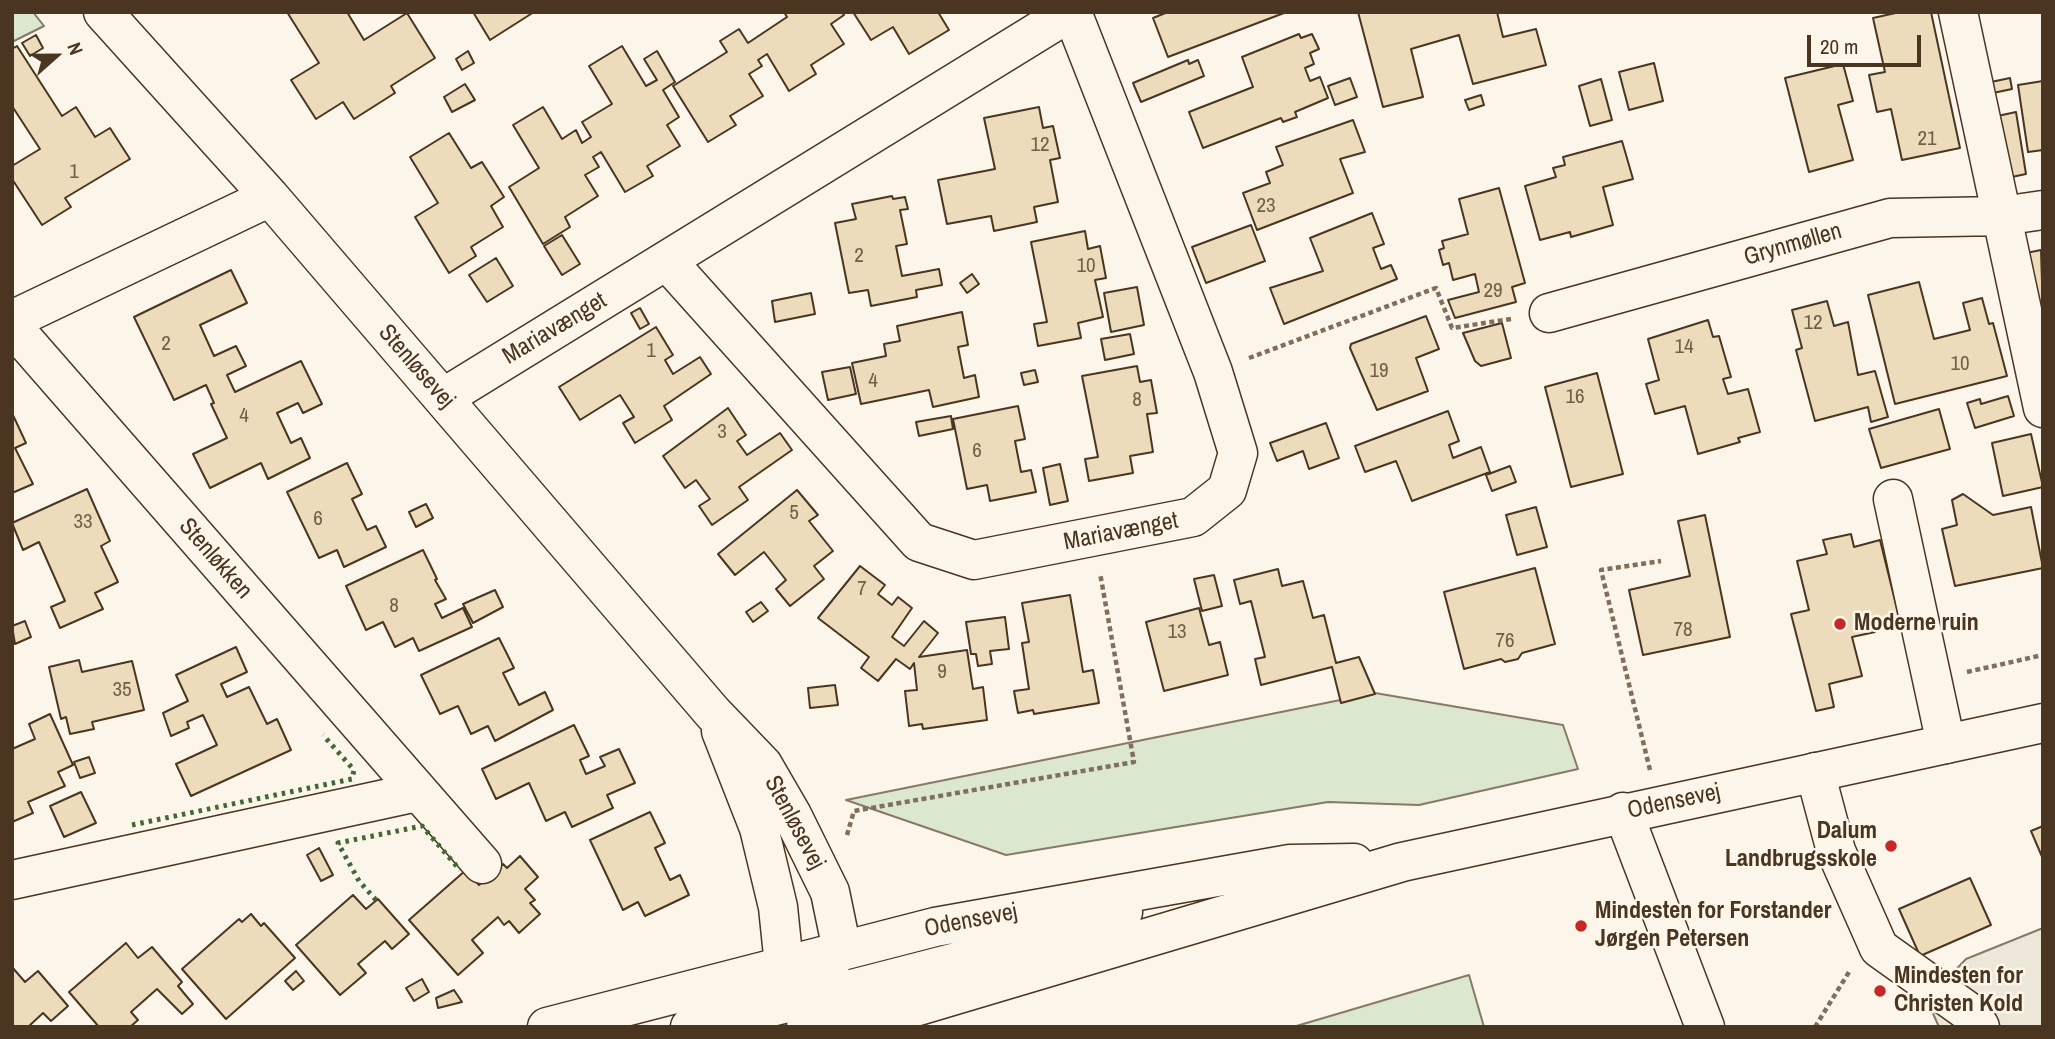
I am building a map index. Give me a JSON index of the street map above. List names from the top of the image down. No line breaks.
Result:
{"streets":{"street":["Grynmøllen","Mariavænget","Stenløsevej","Stenløkken","Odensevej"]},"crossings":[["Mariavænget","Stenløsevej"],["Stenløsevej","Odensevej"]],"places":["Moderne ruin","Dalum Landbrugsskole","Mindesten for Forstander Jørgen Petersen","Mindesten for Christen Kold"],"house_numbers":["21","12","1","23","2","10","29","12","2","14","1","10","19","4","16","8","4","3","6","5","6","33","7","8","78","13","76","9","35"],"scale_bar":"20 m","north":"right"}
